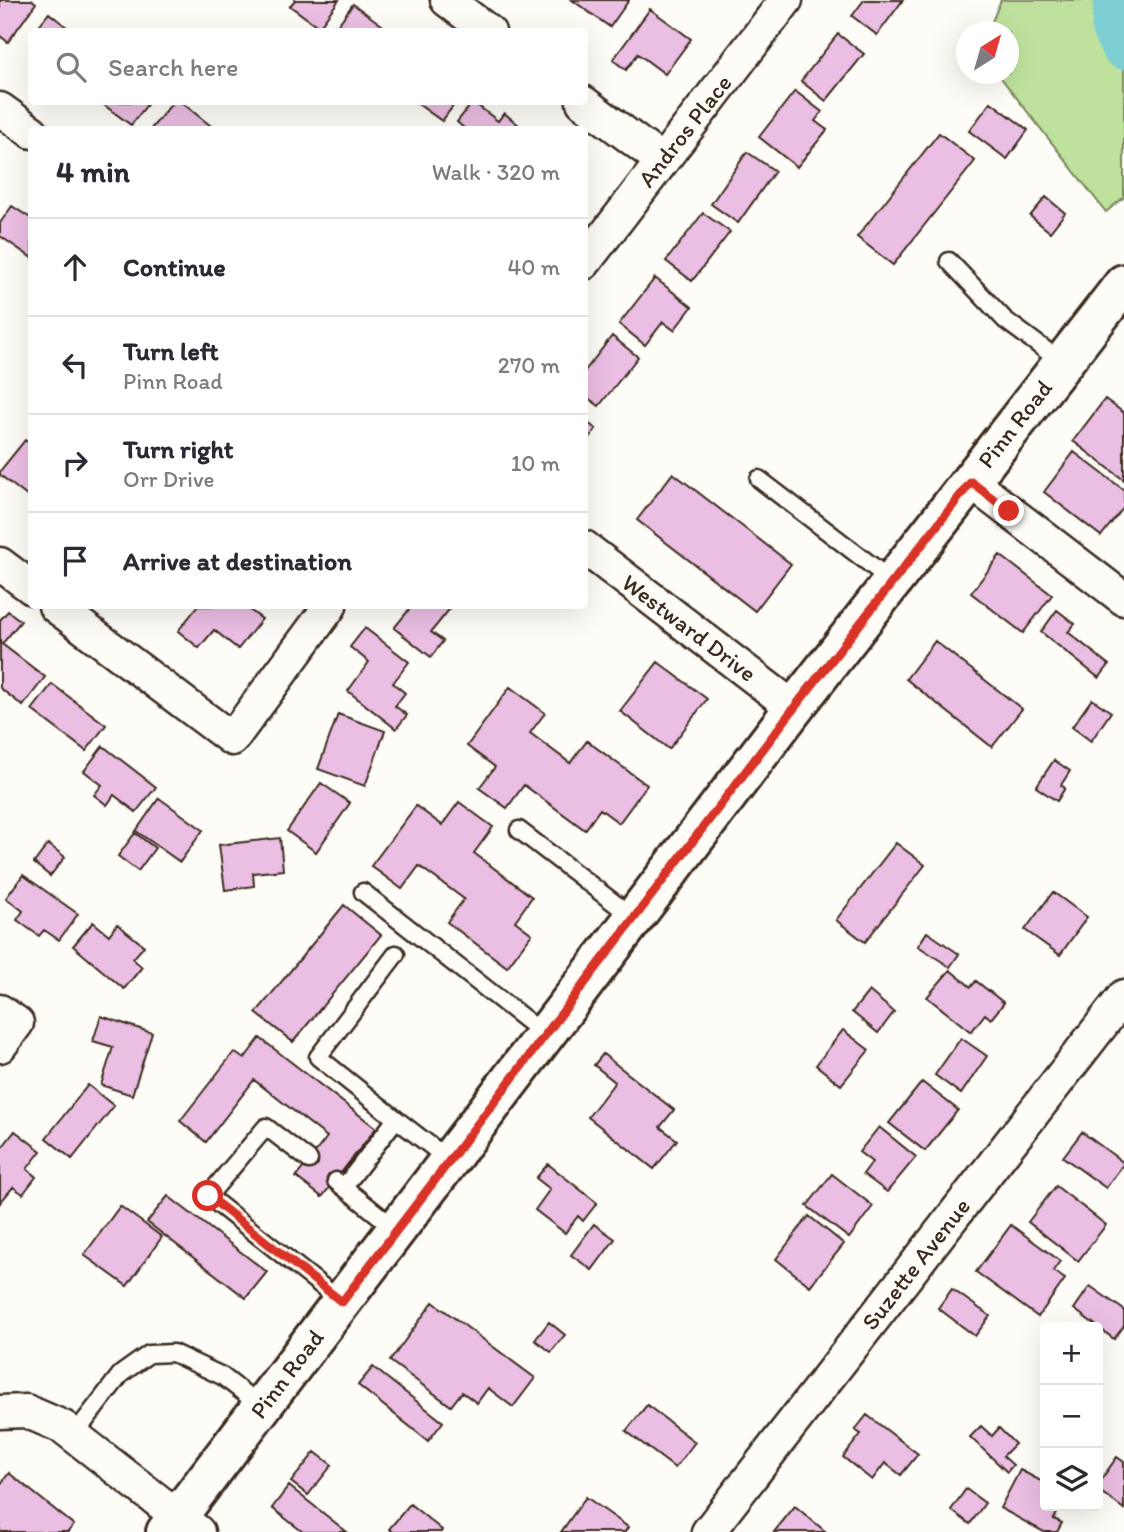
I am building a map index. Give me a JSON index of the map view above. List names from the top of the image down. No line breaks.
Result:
{"streets":{"street":["Andros Place","Pinn Road","Westward Drive","Suzette Avenue"]},"crossings":[["Pinn Road","Westward Drive"]],"north":"top right","page":{"search":"Search here","heading":["4 min","Walk · 320 m"],"list":[["Continue","40 m"],["Turn left","Pinn Road","270 m"],["Turn right","Orr Drive","10 m"],"Arrive at destination"],"map_buttons":["+","−"]}}
